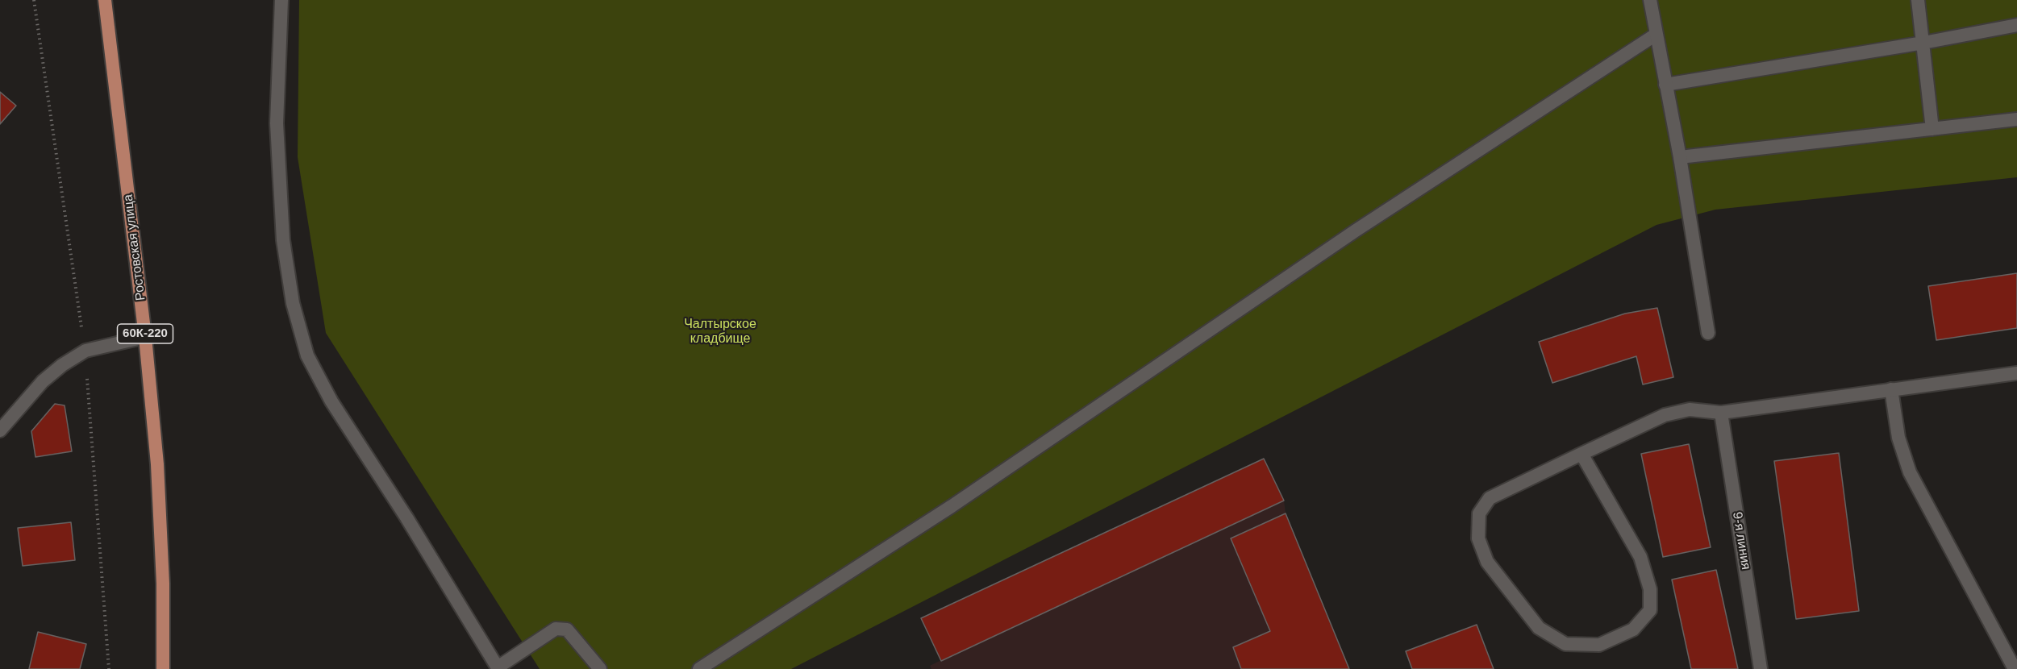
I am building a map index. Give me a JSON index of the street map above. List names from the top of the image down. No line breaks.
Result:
{"streets":{"main road":["Ростовская улица","60К-220"],"street":["9-я линия"]},"parks":["Чалтырское кладбище"]}
